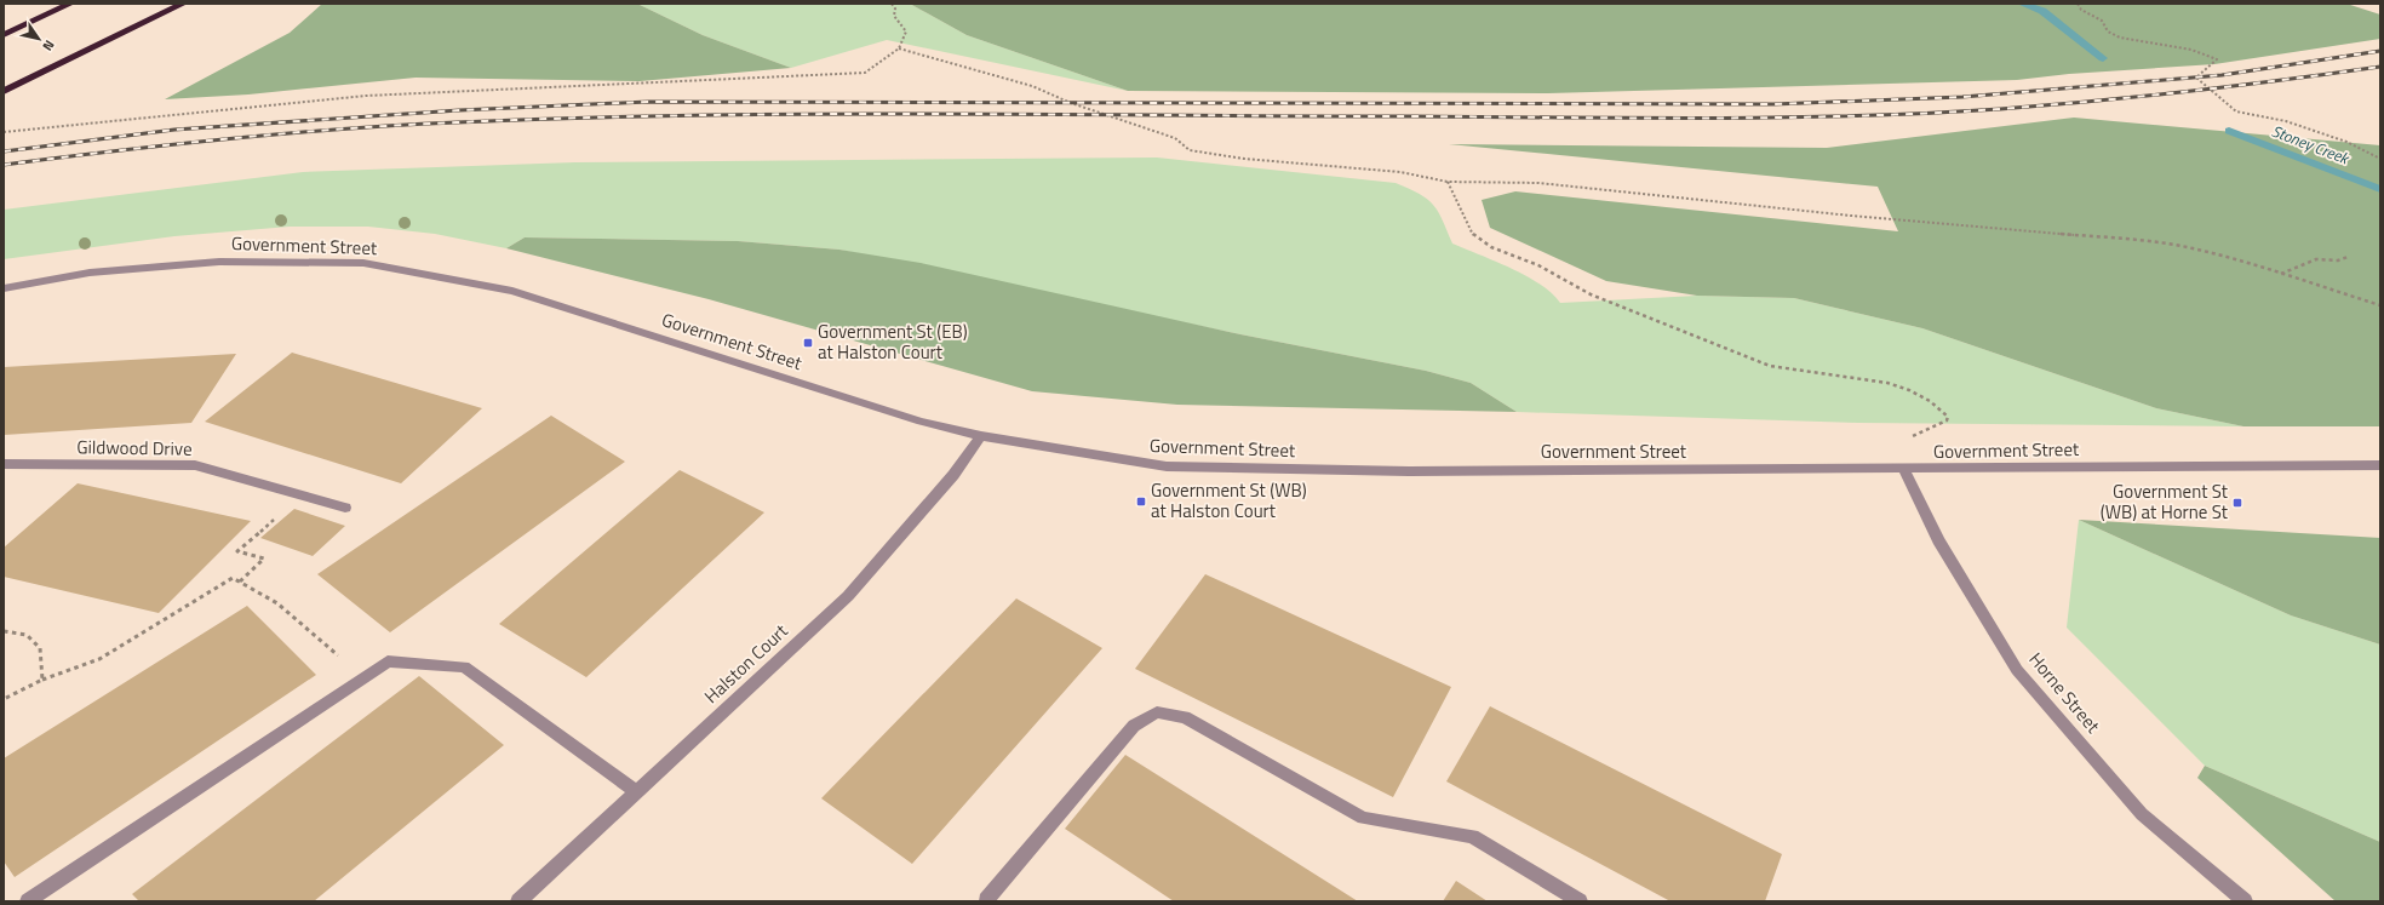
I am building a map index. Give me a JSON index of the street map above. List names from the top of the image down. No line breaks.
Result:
{"streets":{"street":["Government Street","Gildwood Drive","Halston Court","Horne Street"]},"crossings":[["Government Street","Halston Court"],["Government Street","Horne Street"]],"water":["Stoney Creek"],"places":{"transit":["Government St (EB) at Halston Court","Government St (WB) at Halston Court","Government St (WB) at Horne St"]},"north":"bottom right"}
